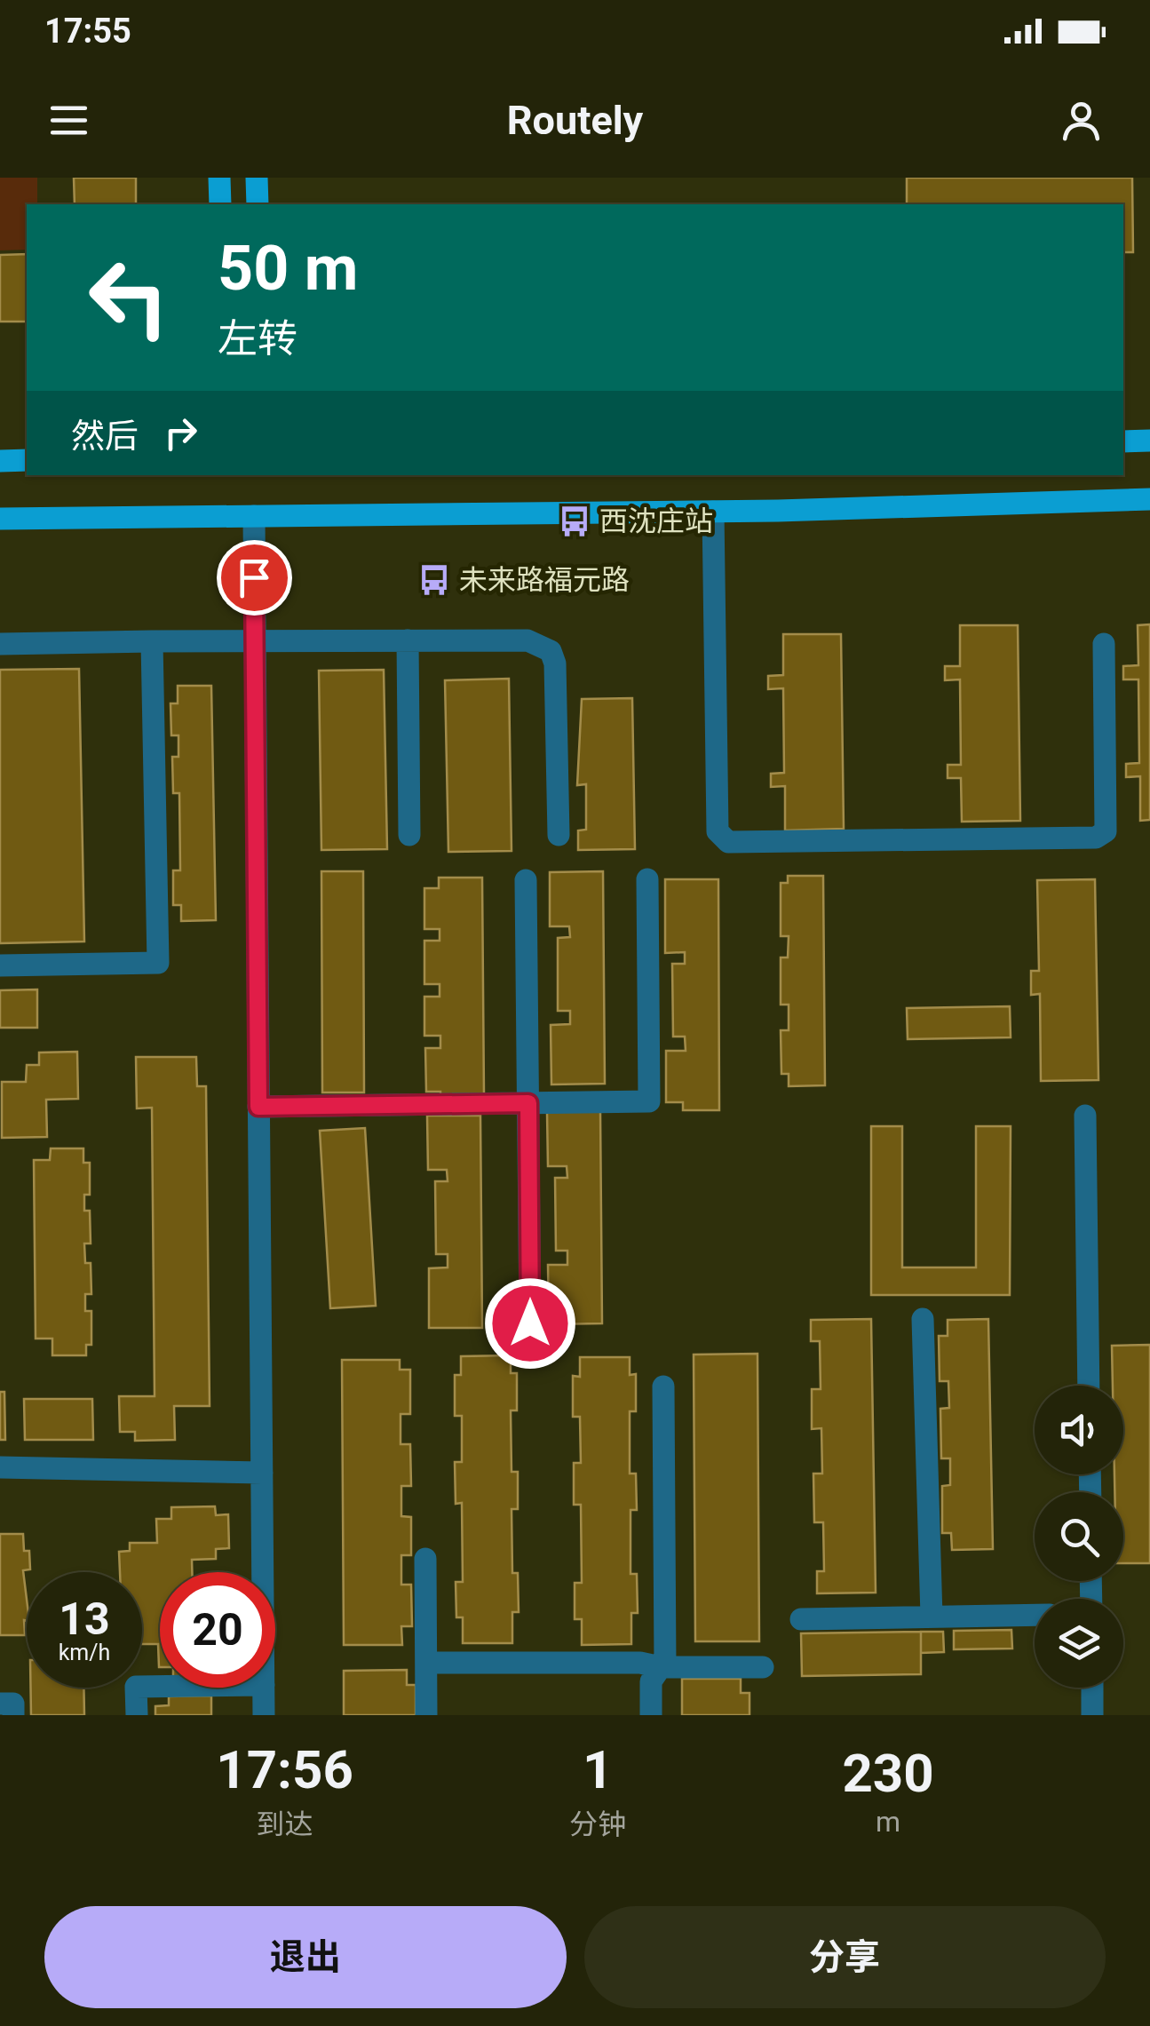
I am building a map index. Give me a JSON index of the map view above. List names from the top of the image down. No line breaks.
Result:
{"places":{"bus stop":["西沈庄站","未来路福元路"]},"page":{"status":"17:55","header":"Routely","turn":["50 m","左转"],"then":"然后","speed":"13 km/h","limit":"20","eta":["17:56","到达","1","分钟","230","m"],"buttons":["退出","分享"]}}
